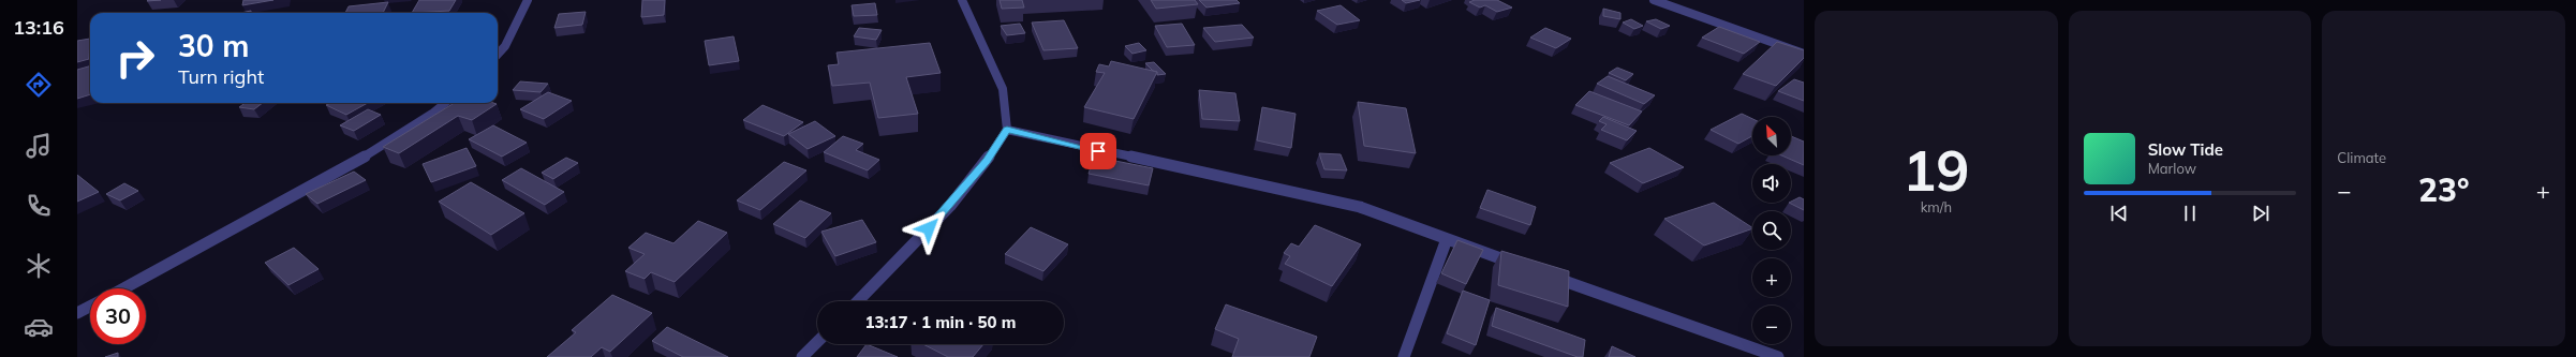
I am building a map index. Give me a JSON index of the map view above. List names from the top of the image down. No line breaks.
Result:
{"north":"top left","page":{"tabs":"13:16","tile":[["19","km/h"],"Climate"],"turn":["30 m","Turn right"],"map_buttons":["+","−"],"song":["Slow Tide","Marlow"],"heat":["−","23°","+"],"limit":"30","trip":"13:17 · 1 min · 50 m"}}
